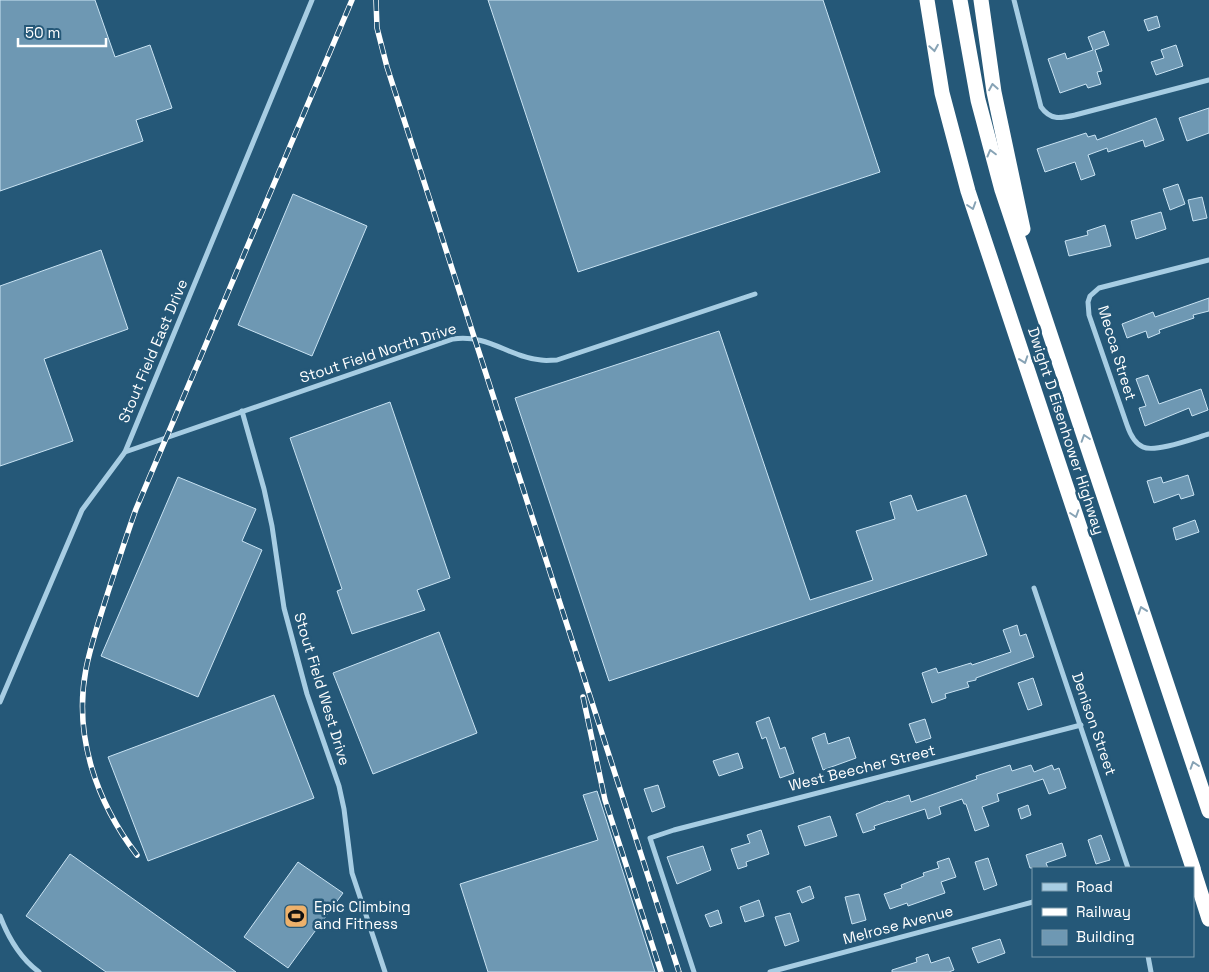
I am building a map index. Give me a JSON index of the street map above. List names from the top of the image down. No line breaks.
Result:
{"streets":{"highway":["Dwight D Eisenhower Highway"],"street":["Stout Field East Drive","Stout Field North Drive","Mecca Street","Stout Field West Drive","Denison Street","West Beecher Street","Melrose Avenue"]},"crossings":[["Stout Field East Drive","Stout Field North Drive"],["Stout Field North Drive","Stout Field West Drive"],["Denison Street","West Beecher Street"]],"places":{"sports":["Epic Climbing and Fitness"]},"legend":["Road","Railway","Building"],"scale_bar":"50 m"}
